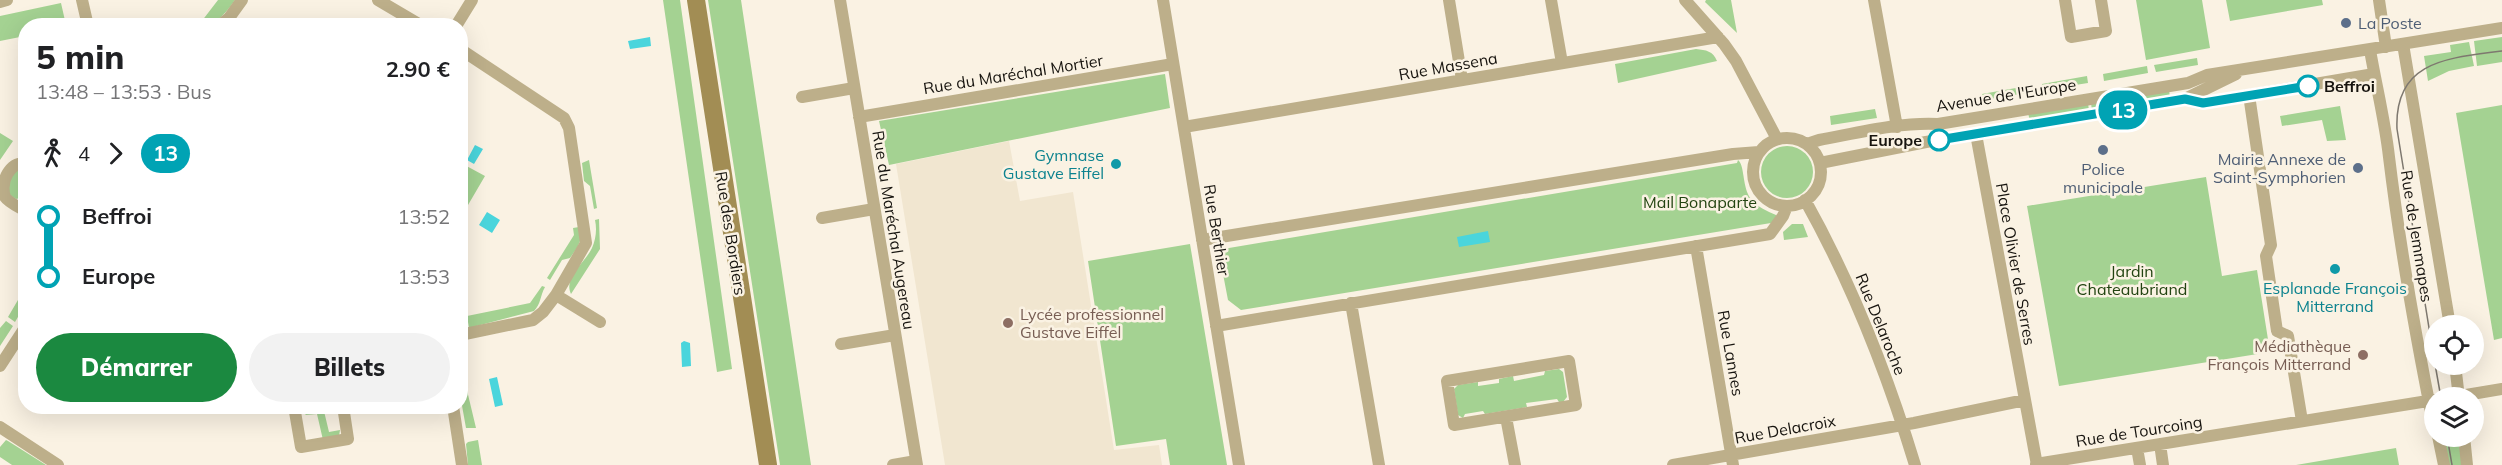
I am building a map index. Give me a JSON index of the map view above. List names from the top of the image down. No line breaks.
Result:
{"streets":{"street":["Rue Massena","Rue du Maréchal Mortier","Avenue de l'Europe","Rue du Maréchal Augereau","Rue Berthier","Rue des Bordiers","Rue de Jemmapes","Place Olivier de Serres","Rue Delaroche","Rue Lannes","Rue Delacroix","Rue de Tourcoing"]},"crossings":[["Rue Massena","Rue Berthier"],["Rue du Maréchal Mortier","Rue du Maréchal Augereau"],["Rue du Maréchal Mortier","Rue Berthier"],["Avenue de l'Europe","Rue de Jemmapes"],["Avenue de l'Europe","Place Olivier de Serres"],["Avenue de l'Europe","Rue Delaroche"],["Place Olivier de Serres","Rue de Tourcoing"],["Rue Delaroche","Rue Delacroix"],["Rue Lannes","Rue Delacroix"]],"parks":["Mail Bonaparte","Jardin Chateaubriand"],"places":["La Poste","Beffroi","Europe","Police municipale","Gymnase Gustave Eiffel","Mairie Annexe de Saint-Symphorien","Esplanade François Mitterrand","Lycée professionnel Gustave Eiffel","Médiathèque François Mitterrand"],"lines":["bus line 13"],"page":{"on_map":"13","heading":["5 min","13:48 – 13:53 · Bus","2.90 €"],"legs":["4","13"],"list":[{"name":"Beffroi","value":"13:52"},{"name":"Europe","value":"13:53"}],"buttons":["Démarrer","Billets"]}}
